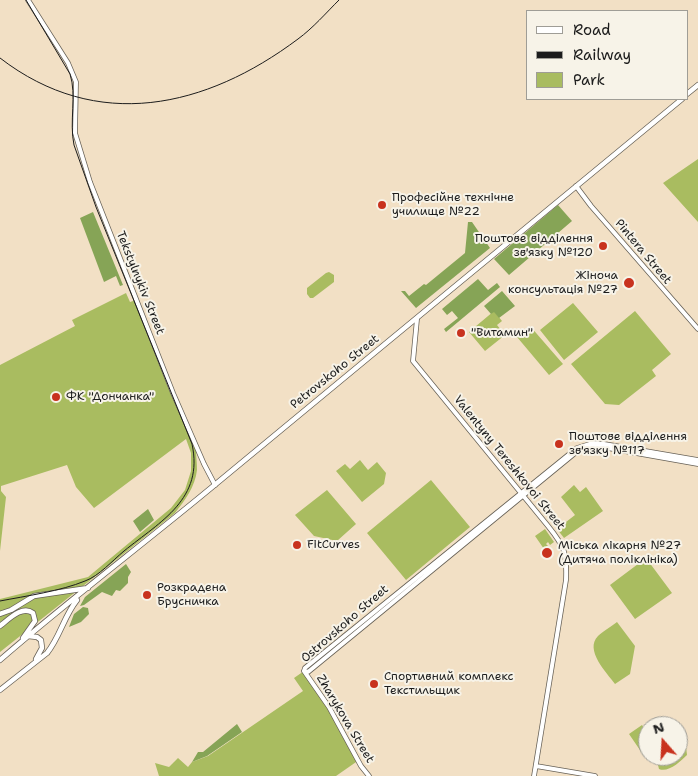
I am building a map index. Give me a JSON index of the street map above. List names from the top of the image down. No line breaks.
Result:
{"streets":{"main road":["Petrovskoho Street"],"street":["Pintera Street","Tekstylnykiv Street","Valentyny Tereshkovoi Street","Ostrovskoho Street","Zharykova Street"]},"crossings":[["Pintera Street","Petrovskoho Street"],["Tekstylnykiv Street","Petrovskoho Street"],["Petrovskoho Street","Valentyny Tereshkovoi Street"],["Valentyny Tereshkovoi Street","Ostrovskoho Street"],["Ostrovskoho Street","Zharykova Street"]],"places":["Професійне технічне училище №22","Поштове відділення зв'язку №120","Жіноча консультація №27","\"Витамин\"","ФК \"Дончанка\"","Поштове відділення зв'язку №117","FitCurves","Міська лікарня №27 (Дитяча поліклініка)","Розкрадена Брусничка","Спортивний комплекс Текстильщик"],"legend":["Road","Railway","Park"],"north":"top"}
